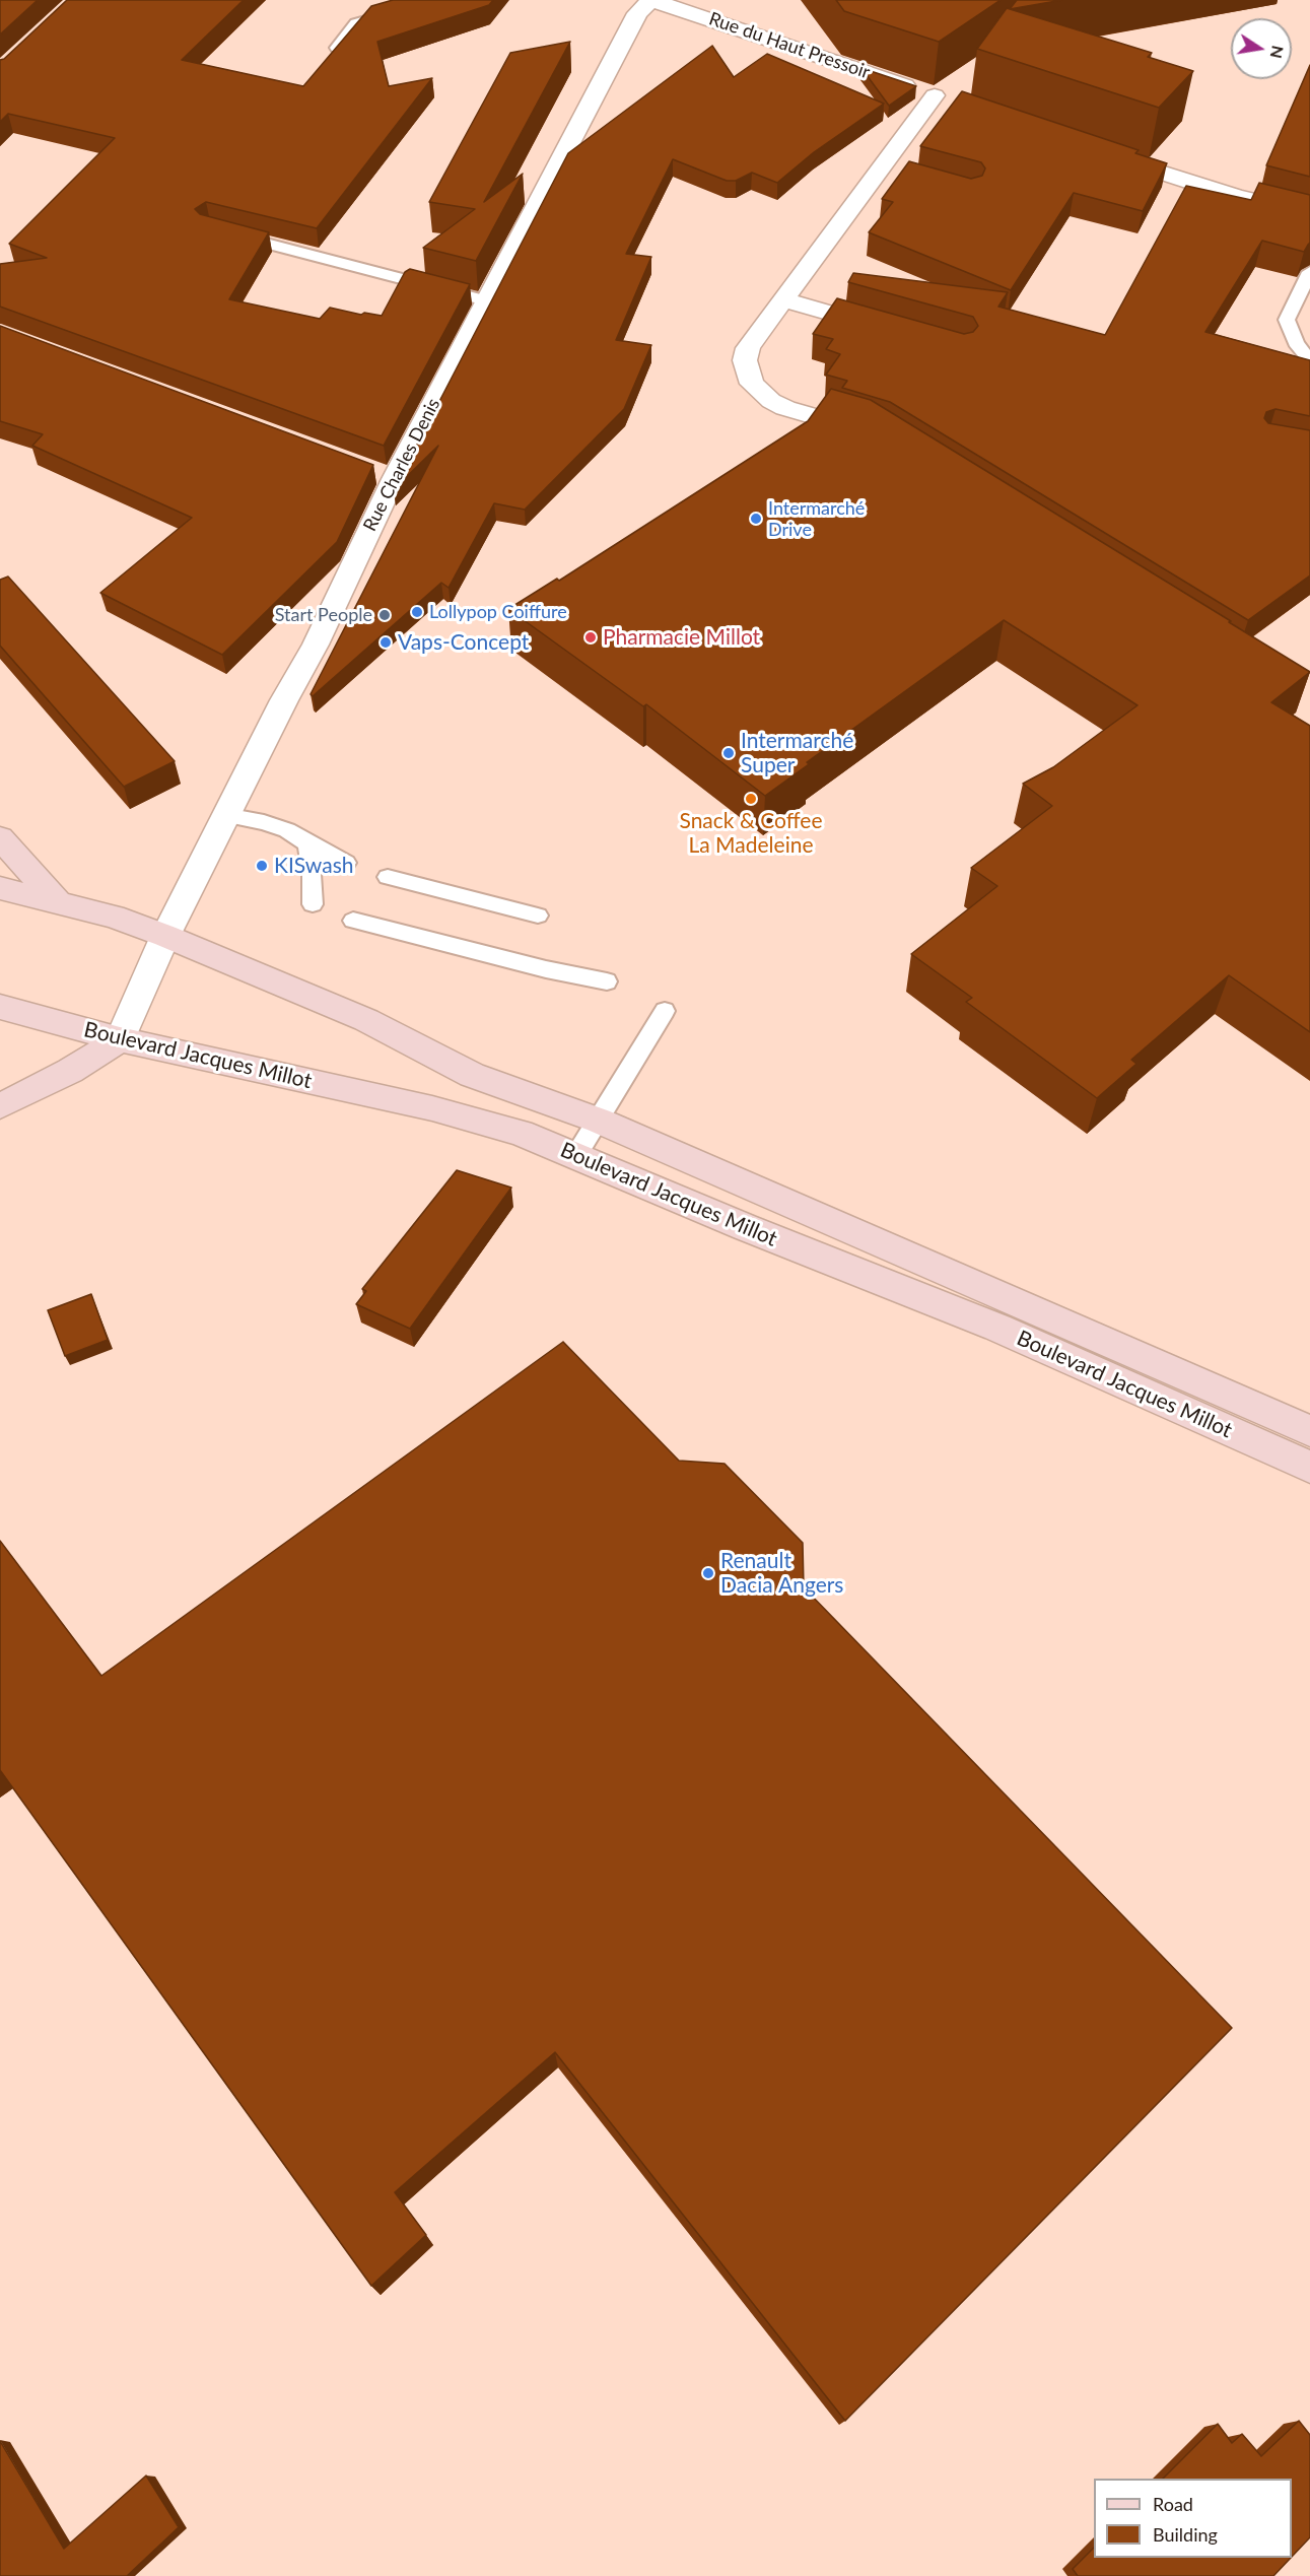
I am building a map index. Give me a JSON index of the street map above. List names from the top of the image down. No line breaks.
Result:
{"streets":{"street":["Rue du Haut Pressoir","Rue Charles Denis","Boulevard Jacques Millot"]},"crossings":[["Rue du Haut Pressoir","Rue Charles Denis"],["Rue Charles Denis","Boulevard Jacques Millot"]],"places":["Intermarché Drive","Lollypop Coiffure","Start People","Pharmacie Millot","Vaps-Concept","Intermarché Super","Snack & Coffee La Madeleine","KISwash","Renault Dacia Angers"],"legend":["Road","Building"],"north":"right"}
